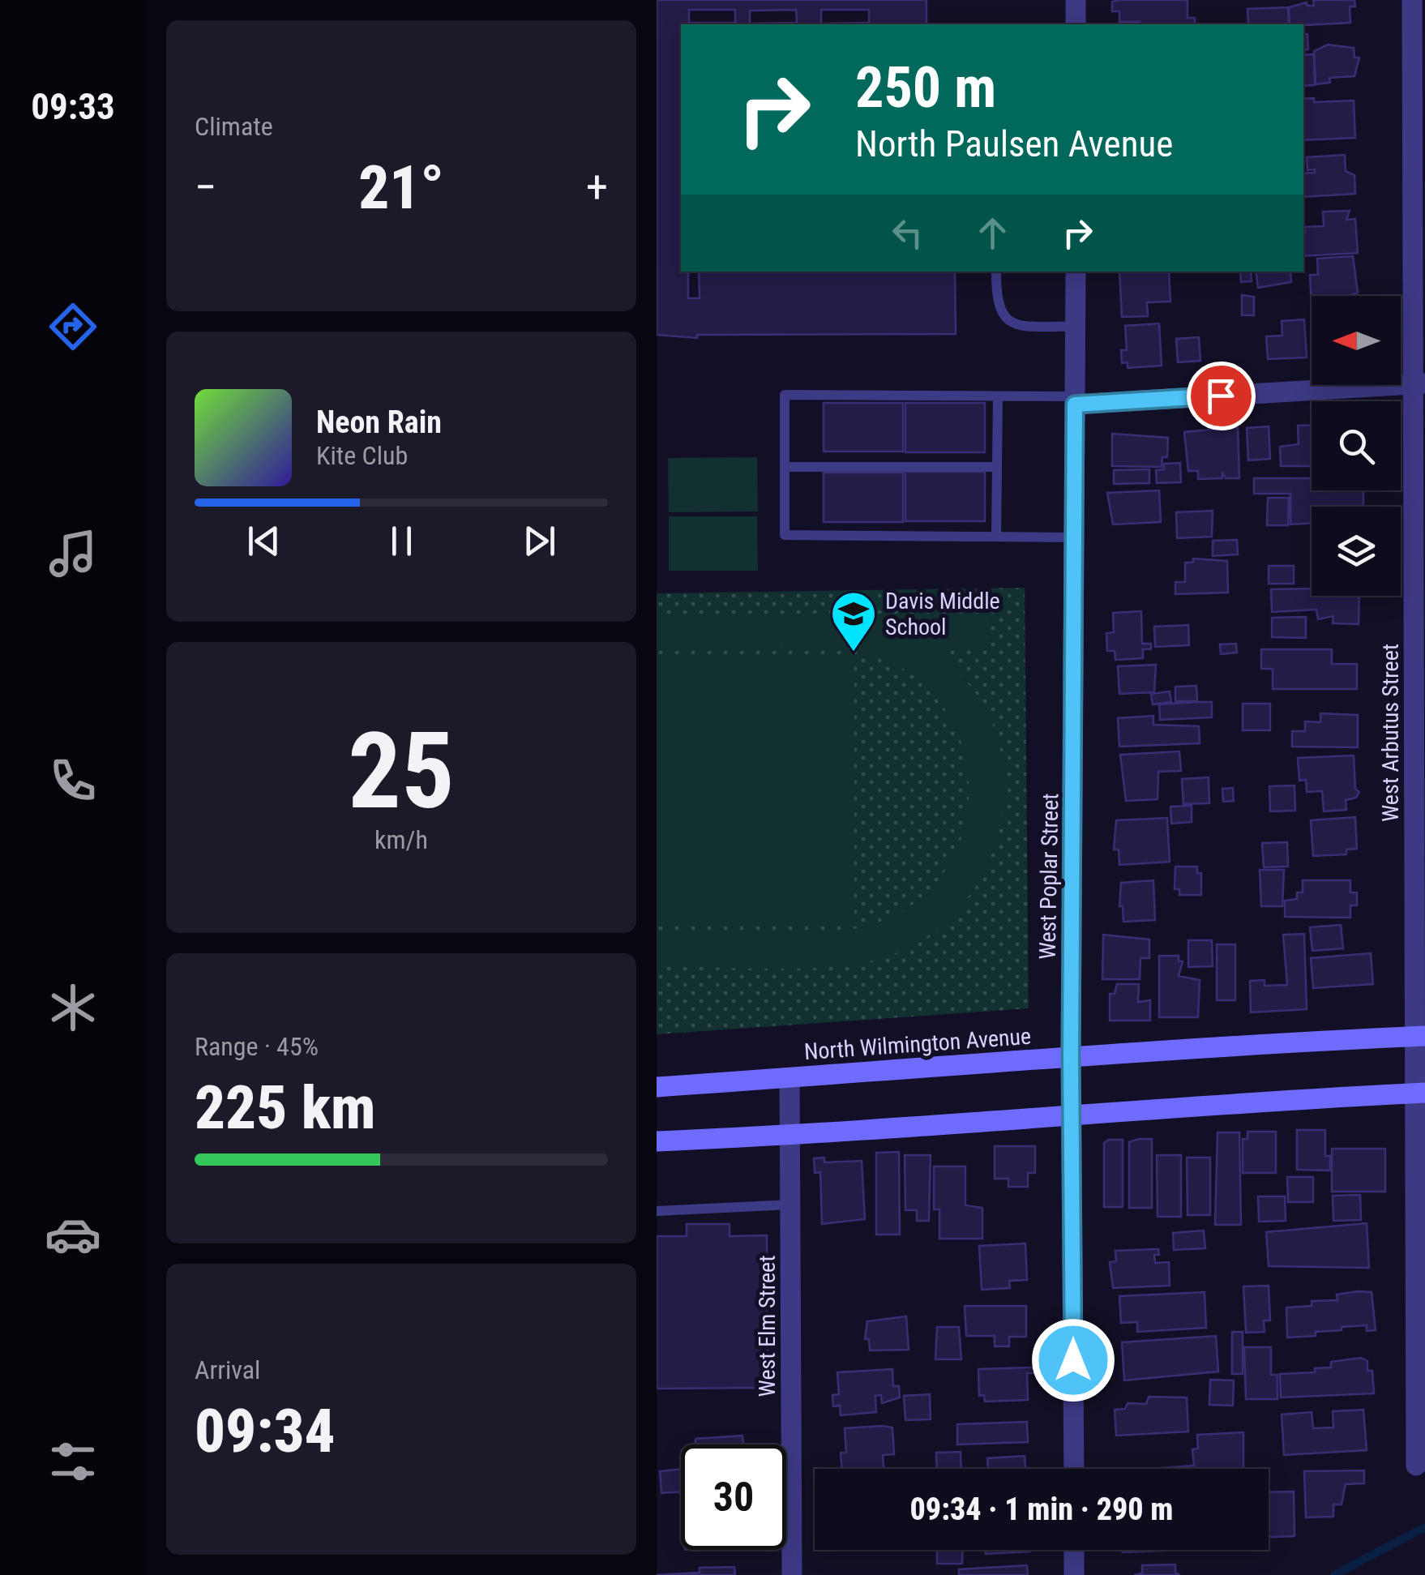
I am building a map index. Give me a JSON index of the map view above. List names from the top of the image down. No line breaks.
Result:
{"streets":{"main road":["North Wilmington Avenue"],"street":["West Arbutus Street","West Poplar Street","West Elm Street"]},"crossings":[["West Arbutus Street","North Wilmington Avenue"],["West Poplar Street","North Wilmington Avenue"],["North Wilmington Avenue","West Elm Street"]],"places":{"school or university":["Davis Middle School"]},"north":"left","page":{"tabs":"09:33","tile":["Climate",["25","km/h"],["Range · 45%","225 km"],["Arrival","09:34"]],"turn":["250 m","North Paulsen Avenue"],"heat":["−","21°","+"],"song":["Neon Rain","Kite Club"],"limit":"30","trip":"09:34 · 1 min · 290 m"}}
